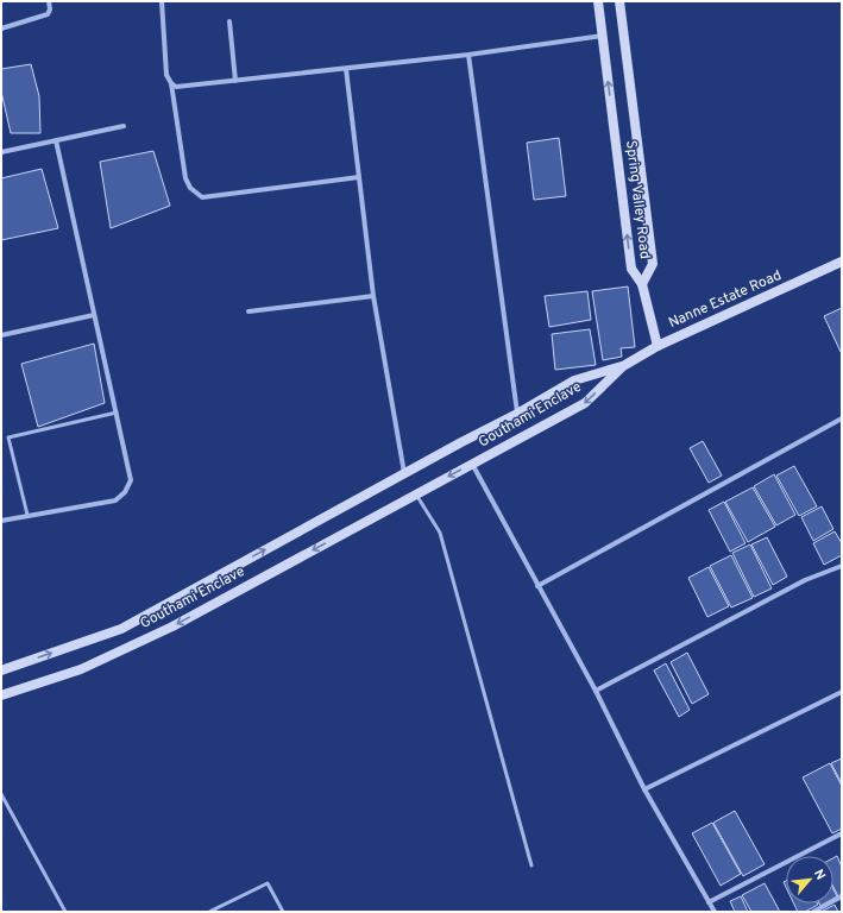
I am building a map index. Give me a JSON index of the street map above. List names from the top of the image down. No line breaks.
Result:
{"streets":{"street":["Spring Valley Road","Nanne Estate Road","Gouthami Enclave"]},"crossings":[["Nanne Estate Road","Gouthami Enclave"]],"north":"top right"}
